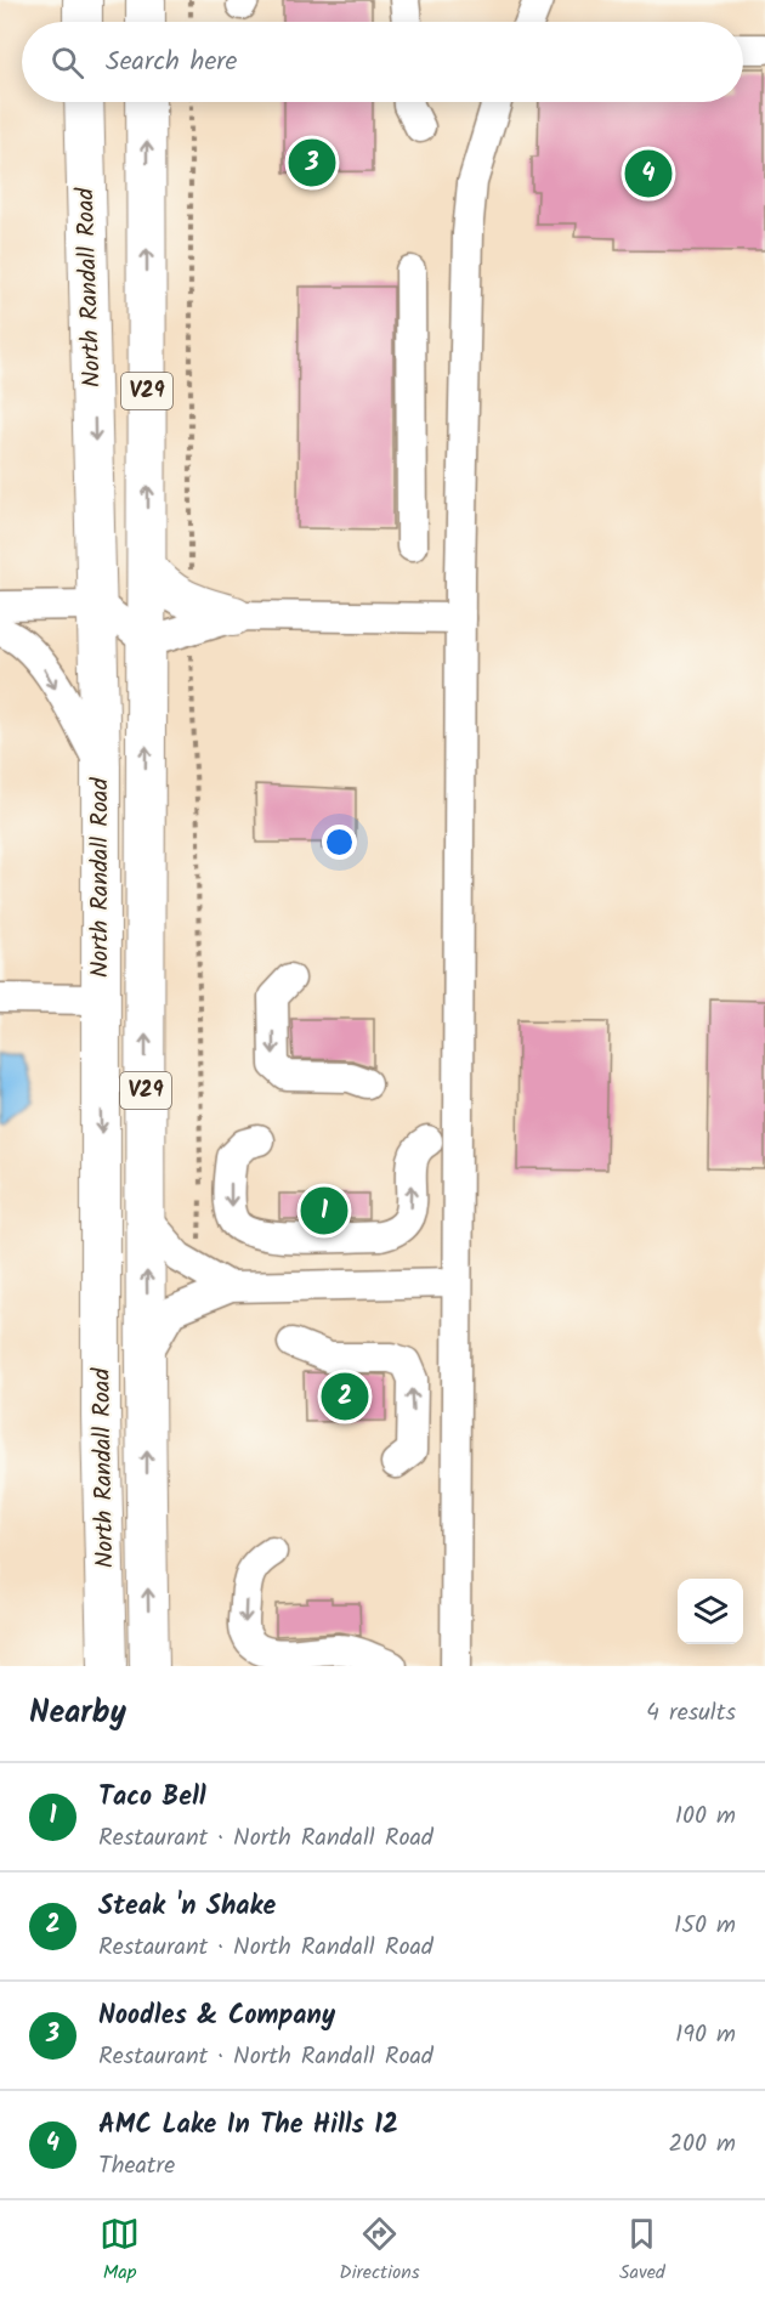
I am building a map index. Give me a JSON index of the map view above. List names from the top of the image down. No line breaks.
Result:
{"streets":{"main road":["North Randall Road","V29"]},"page":{"search":"Search here","pins":["3","4","1","2"],"heading":["Nearby","4 results"],"list":[{"mark":"1","name":"Taco Bell","note":"Restaurant · North Randall Road","value":"100 m"},{"mark":"2","name":"Steak 'n Shake","note":"Restaurant · North Randall Road","value":"150 m"},{"mark":"3","name":"Noodles & Company","note":"Restaurant · North Randall Road","value":"190 m"},{"mark":"4","name":"AMC Lake In The Hills 12","note":"Theatre","value":"200 m"}],"nav":["Map","Directions","Saved"]}}
